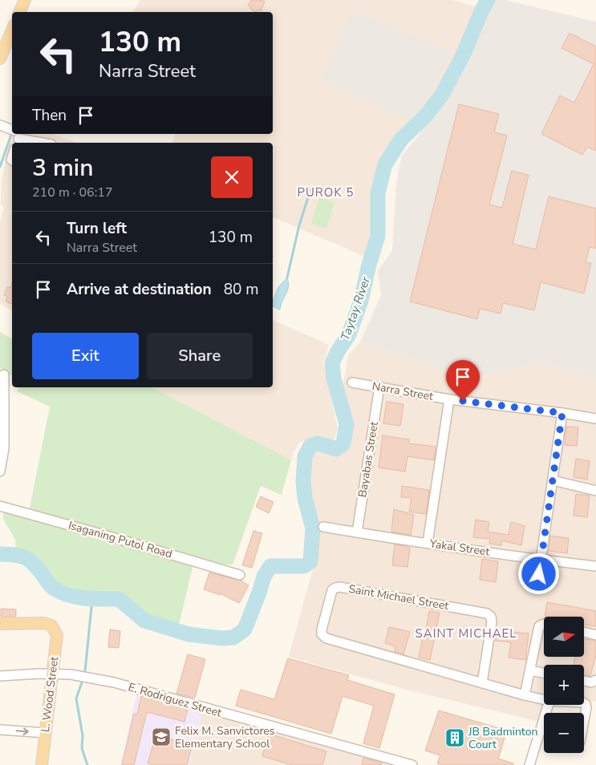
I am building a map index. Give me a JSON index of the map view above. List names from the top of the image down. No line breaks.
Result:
{"streets":{"main road":["L. Wood Street"],"street":["Narra Street","Bayabas Street","Isaganing Putol Road","Yakal Street","Saint Michael Street","E. Rodriguez Street"]},"crossings":[["Narra Street","Bayabas Street"],["Bayabas Street","Yakal Street"],["L. Wood Street","E. Rodriguez Street"]],"districts":["PUROK 5","SAINT MICHAEL"],"water":["Taytay River"],"places":{"school or university":["Felix M. Sanvictores Elementary School"],"building":["JB Badminton Court"]},"north":"right","page":{"turn":["130 m","Narra Street"],"then":"Then","heading":["3 min","210 m · 06:17"],"list":[{"name":"Turn left","note":"Narra Street","value":"130 m"},{"name":"Arrive at destination","value":"80 m"}],"buttons":["Exit","Share"],"map_buttons":["+","−"]}}
